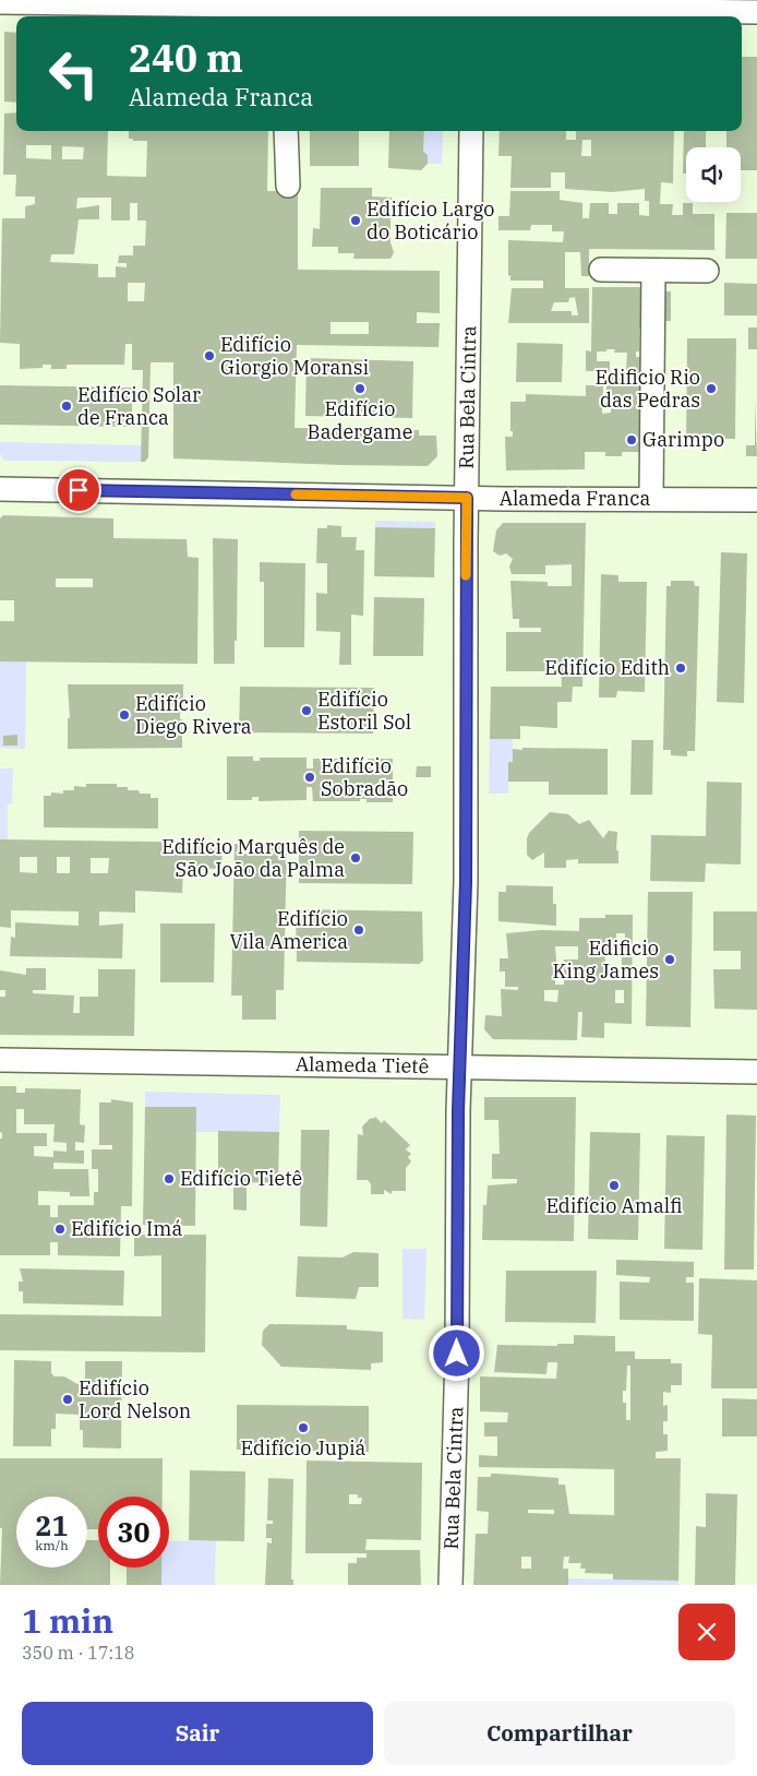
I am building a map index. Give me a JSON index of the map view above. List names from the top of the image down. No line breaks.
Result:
{"streets":{"street":["Rua Bela Cintra","Alameda Franca","Alameda Tietê"]},"crossings":[["Rua Bela Cintra","Alameda Franca"],["Rua Bela Cintra","Alameda Tietê"]],"places":["Edifício Largo do Boticário","Edifício Giorgio Moransi","Edifício Badergame","Edificio Rio das Pedras","Edifício Solar de Franca","Garimpo","Edifício Edith","Edifício Estoril Sol","Edifício Diego Rivera","Edifício Sobradão","Edifício Marquês de São João da Palma","Edifício Vila America","Edificio King James","Edifício Tietê","Edifício Amalfi","Edifício Imá","Edifício Lord Nelson","Edifício Jupiá"],"page":{"turn":["240 m","Alameda Franca"],"speed":"21 km/h","limit":"30","heading":["1 min","350 m · 17:18"],"buttons":["Sair","Compartilhar"]}}
